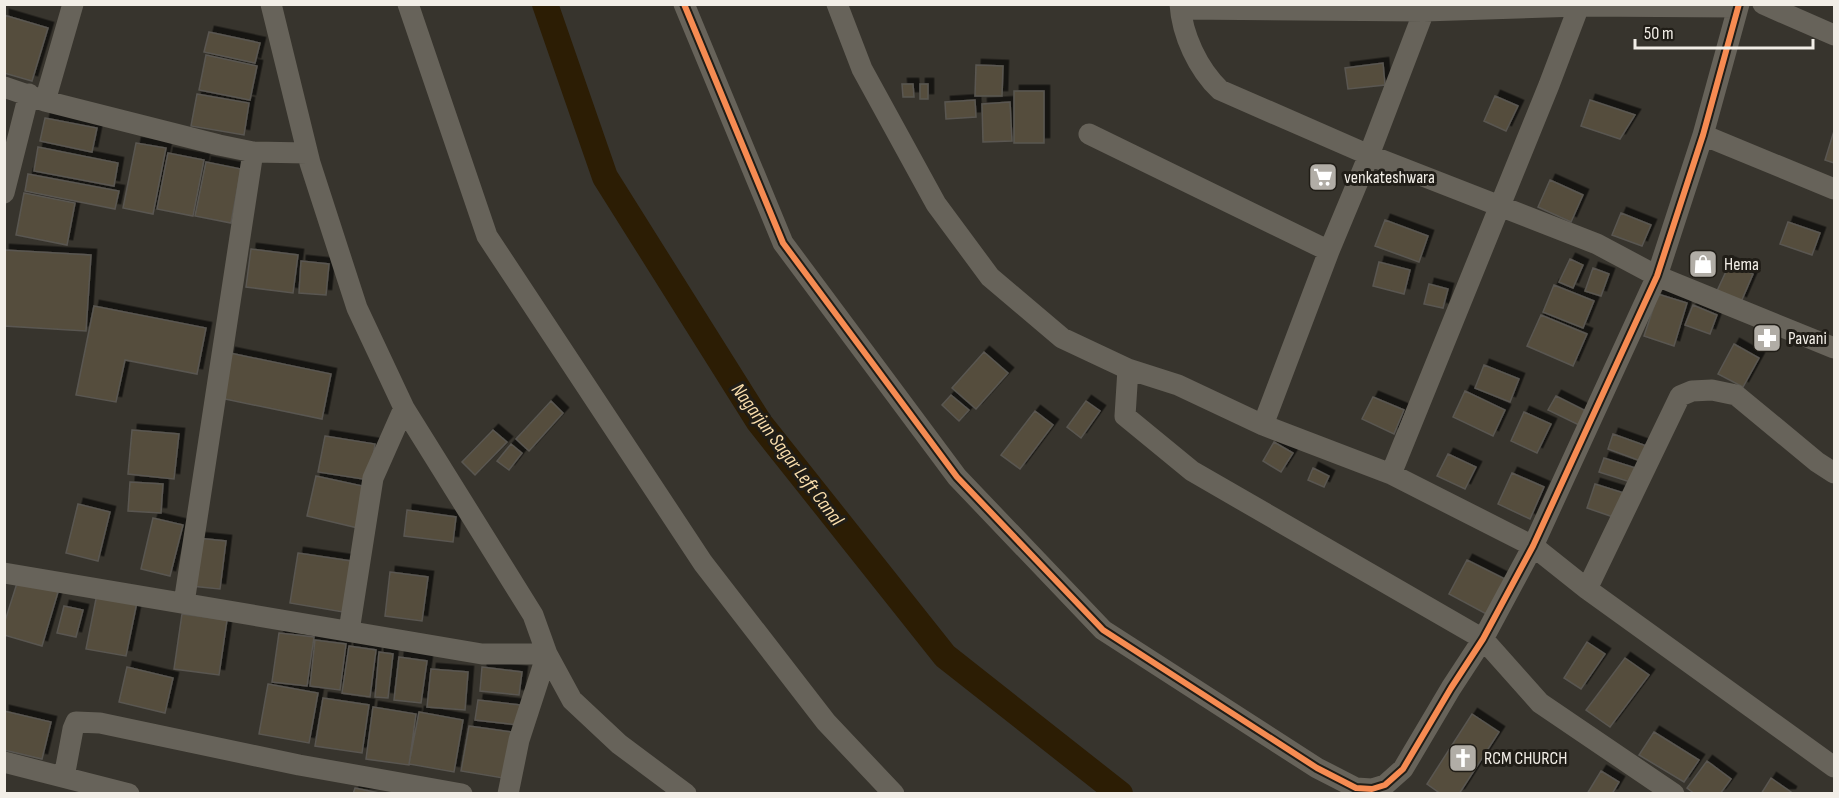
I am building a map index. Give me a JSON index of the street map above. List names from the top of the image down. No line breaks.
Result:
{"water":["Nagarjun Sagar Left Canal"],"places":{"supermarket":["venkateshwara"],"shop":["Hema"],"pharmacy":["Pavani"],"church":["RCM CHURCH"]},"scale_bar":"50 m"}
